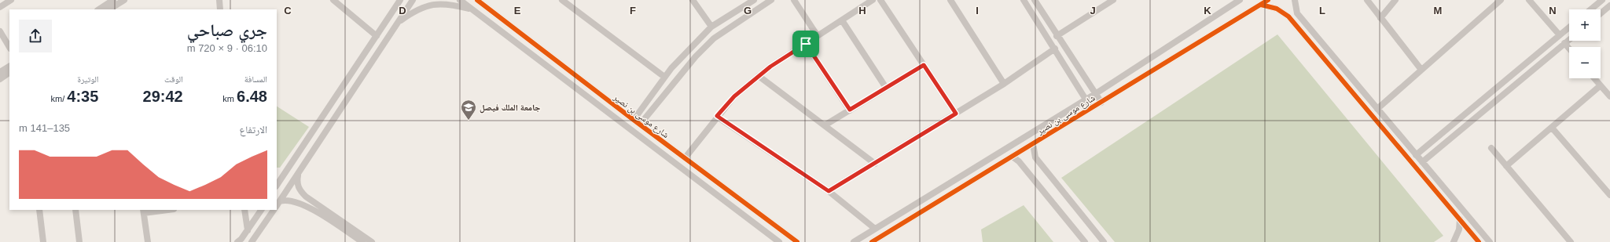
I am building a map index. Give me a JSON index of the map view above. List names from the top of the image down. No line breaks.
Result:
{"streets":{"street":["شارع موسى بن نصير"]},"places":{"school or university":["جامعة الملك فيصل"]},"page":{"map_buttons":["+","−"],"heading":["جري صباحي","06:10 · 9 × 720 m"],"stats":[["المسافة","6.48 km"],["الوقت","29:42"],["الوتيرة","4:35 /km"]],"chart":["الارتفاع","135–141 m"]},"grid":{"columns":["C","D","E","F","G","H","I","J","K","L","M","N"]}}
